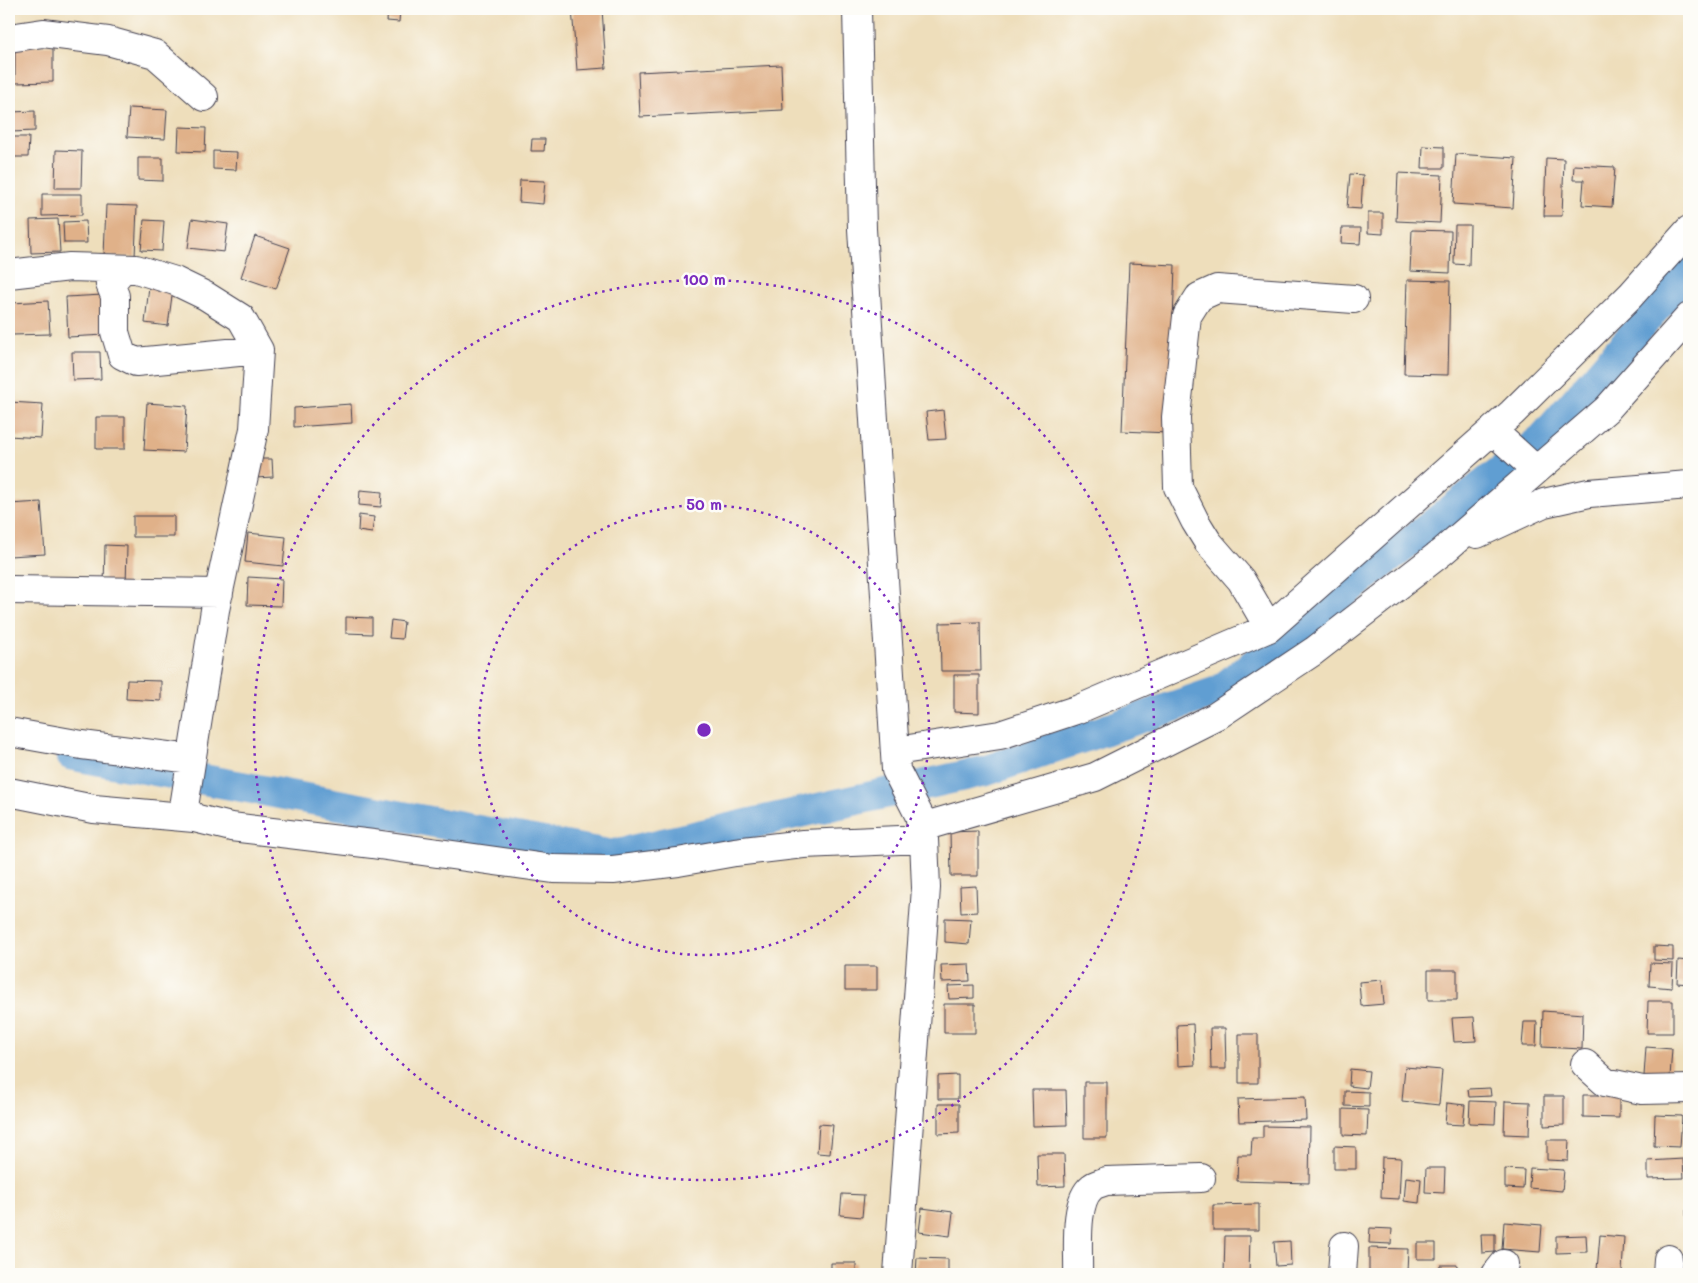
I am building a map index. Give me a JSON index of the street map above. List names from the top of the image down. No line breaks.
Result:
{"rings":["100 m","50 m"]}
